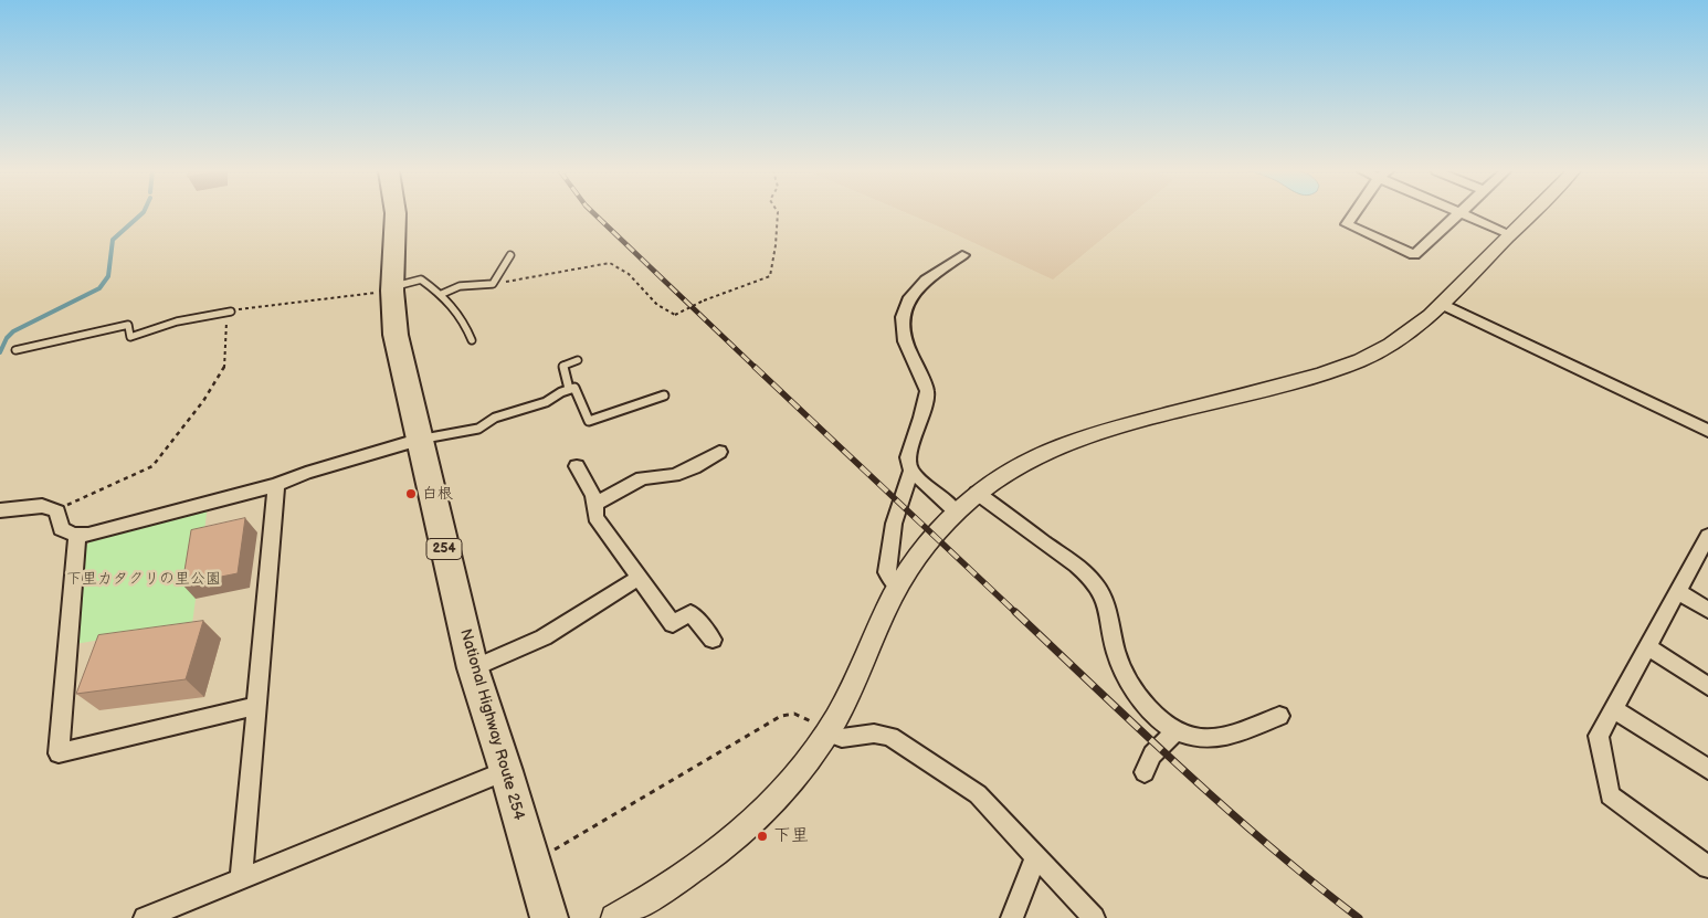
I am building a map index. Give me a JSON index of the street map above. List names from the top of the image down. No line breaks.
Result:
{"streets":{"highway":["254","National Highway Route 254"]},"parks":["下里カタクリの里公園"],"places":["白根","下里"]}
